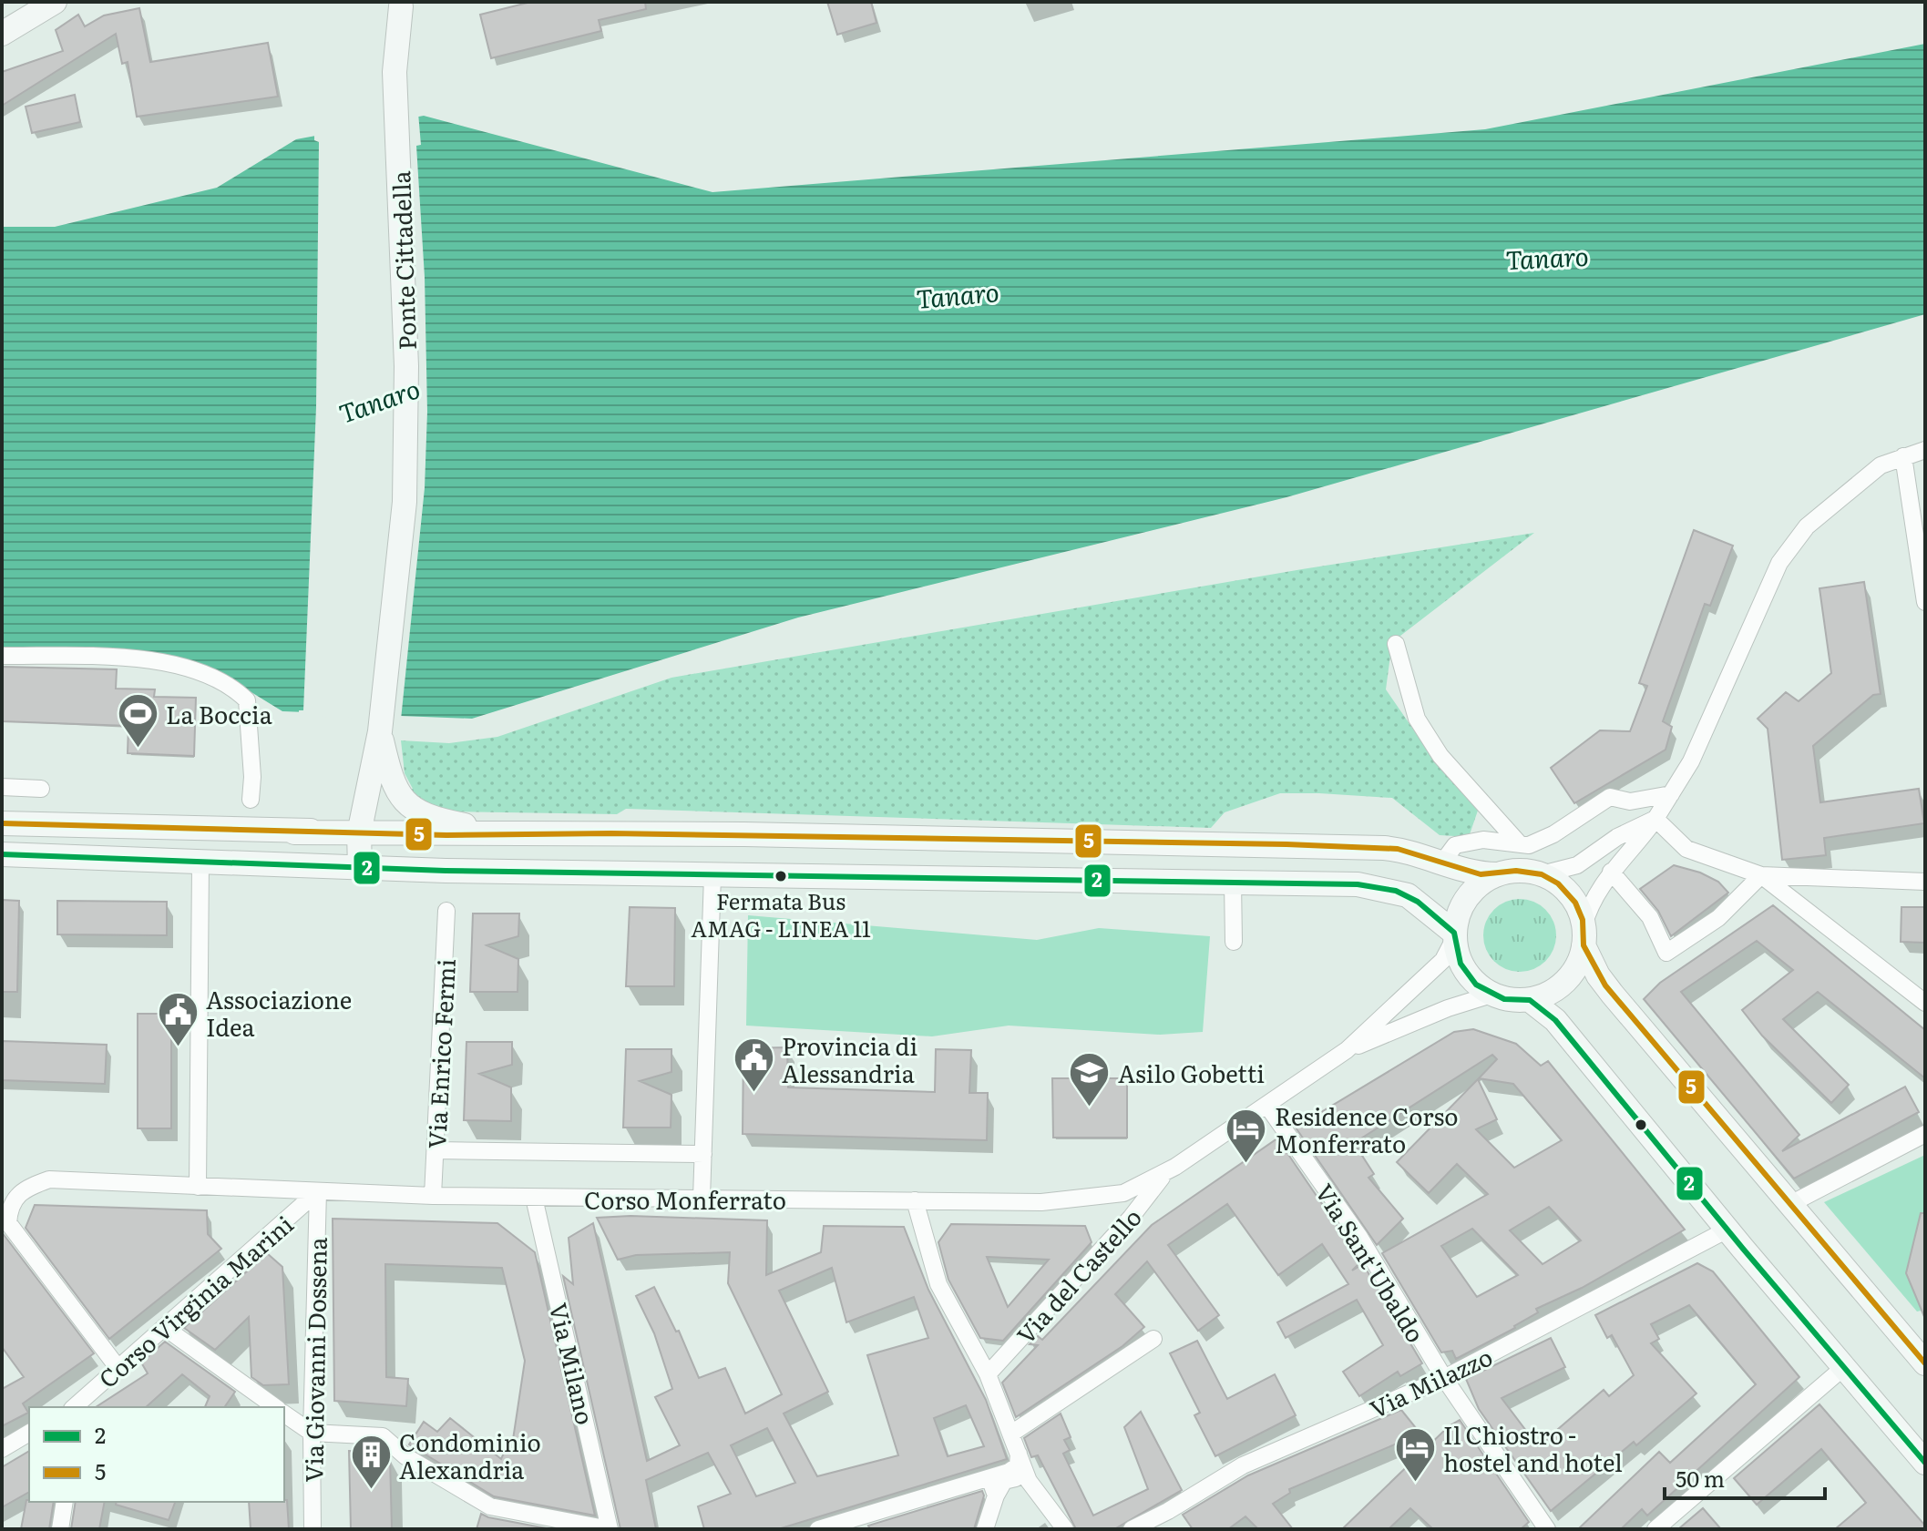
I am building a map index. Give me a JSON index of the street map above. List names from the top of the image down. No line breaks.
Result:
{"streets":{"main road":["Ponte Cittadella"],"street":["Via Enrico Fermi","Corso Monferrato","Via Sant'Ubaldo","Via del Castello","Corso Virginia Marini","Via Giovanni Dossena","Via Milano","Via Milazzo"]},"crossings":[["Via Enrico Fermi","Corso Monferrato"],["Corso Monferrato","Via Sant'Ubaldo"],["Corso Monferrato","Via del Castello"],["Corso Monferrato","Corso Virginia Marini"],["Corso Monferrato","Via Giovanni Dossena"],["Corso Monferrato","Via Milano"],["Via Sant'Ubaldo","Via Milazzo"],["Corso Virginia Marini","Via Giovanni Dossena"]],"water":["Tanaro"],"places":{"sports":["La Boccia"],"other":["Fermata Bus AMAG - LINEA 11"],"public building":["Associazione Idea","Provincia di Alessandria"],"school or university":["Asilo Gobetti"],"hotel":["Residence Corso Monferrato","Il Chiostro - hostel and hotel"],"building":["Condominio Alexandria"]},"lines":["transit line 5","transit line 2"],"legend":["2","5"],"scale_bar":"50 m"}
